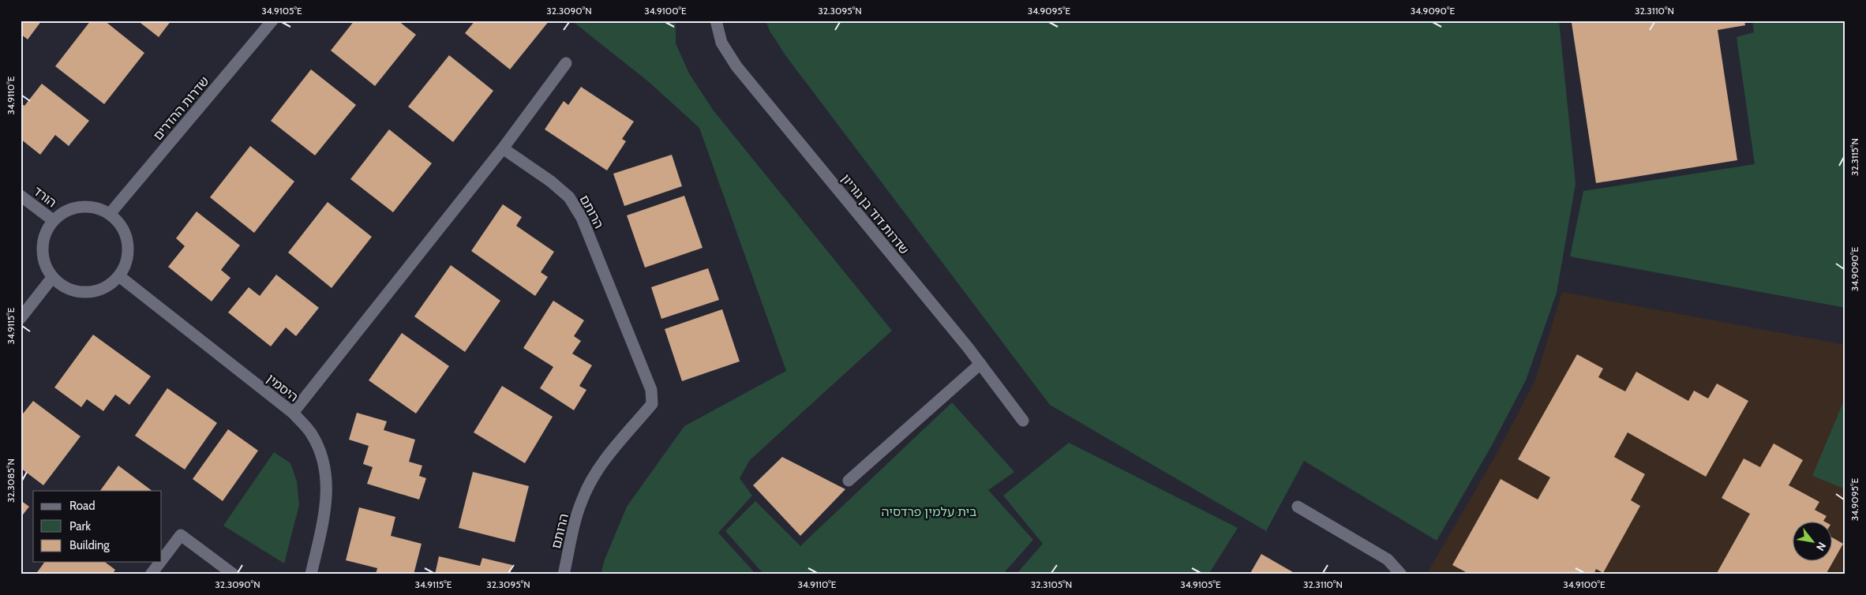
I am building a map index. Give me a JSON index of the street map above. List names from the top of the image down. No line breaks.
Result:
{"streets":{"street":["שדרות ההדרים","הורד","הרותם","שדרות דוד בן גוריון","היסמין"]},"crossings":[["שדרות ההדרים","הורד"],["שדרות ההדרים","היסמין"],["הורד","היסמין"]],"parks":["בית עלמין פרדסיה"],"legend":["Road","Park","Building"],"north":"bottom right","coordinates":["34.9105°E","32.3090°N","34.9100°E","32.3095°N","34.9095°E","34.9090°E","32.3110°N","34.9110°E","32.3115°N","34.9115°E","32.3085°N","32.3105°N"]}
